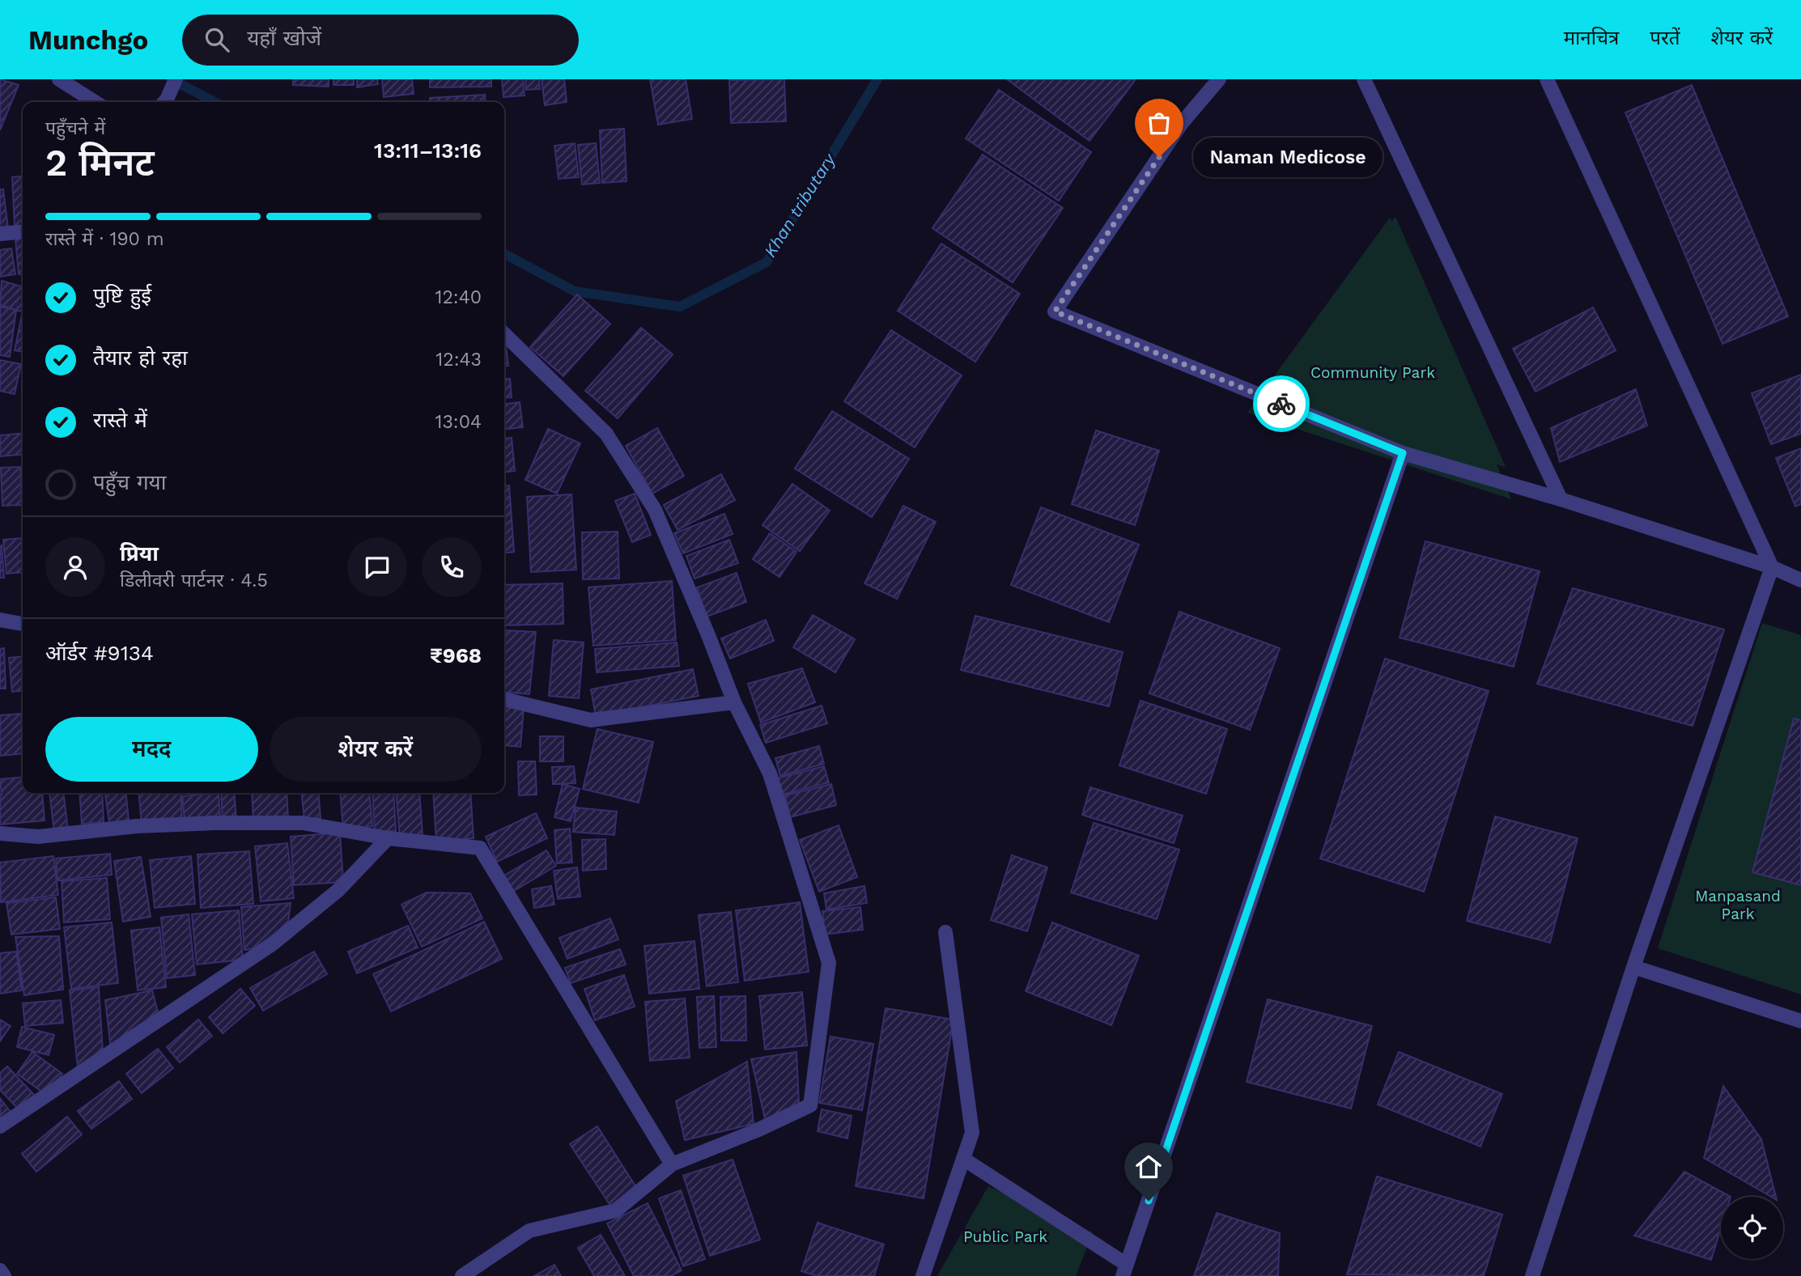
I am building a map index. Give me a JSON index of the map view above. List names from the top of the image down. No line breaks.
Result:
{"water":["Khan tributary"],"parks":["Community Park","Manpasand Park","Public Park"],"places":["Naman Medicose"],"page":{"header":"Munchgo","search":"यहाँ खोजें","nav":["मानचित्र","परतें","शेयर करें"],"heading":["2 मिनट","पहुँचने में","13:11–13:16"],"panel":["प्रिया","डिलीवरी पार्टनर · 4.5","ऑर्डर #9134","₹968"],"bubble":"Naman Medicose","bar":"रास्ते में · 190 m","list":[["पुष्टि हुई","12:40"],["तैयार हो रहा","12:43"],["रास्ते में","13:04"],"पहुँच गया"],"buttons":["मदद","शेयर करें"]}}
